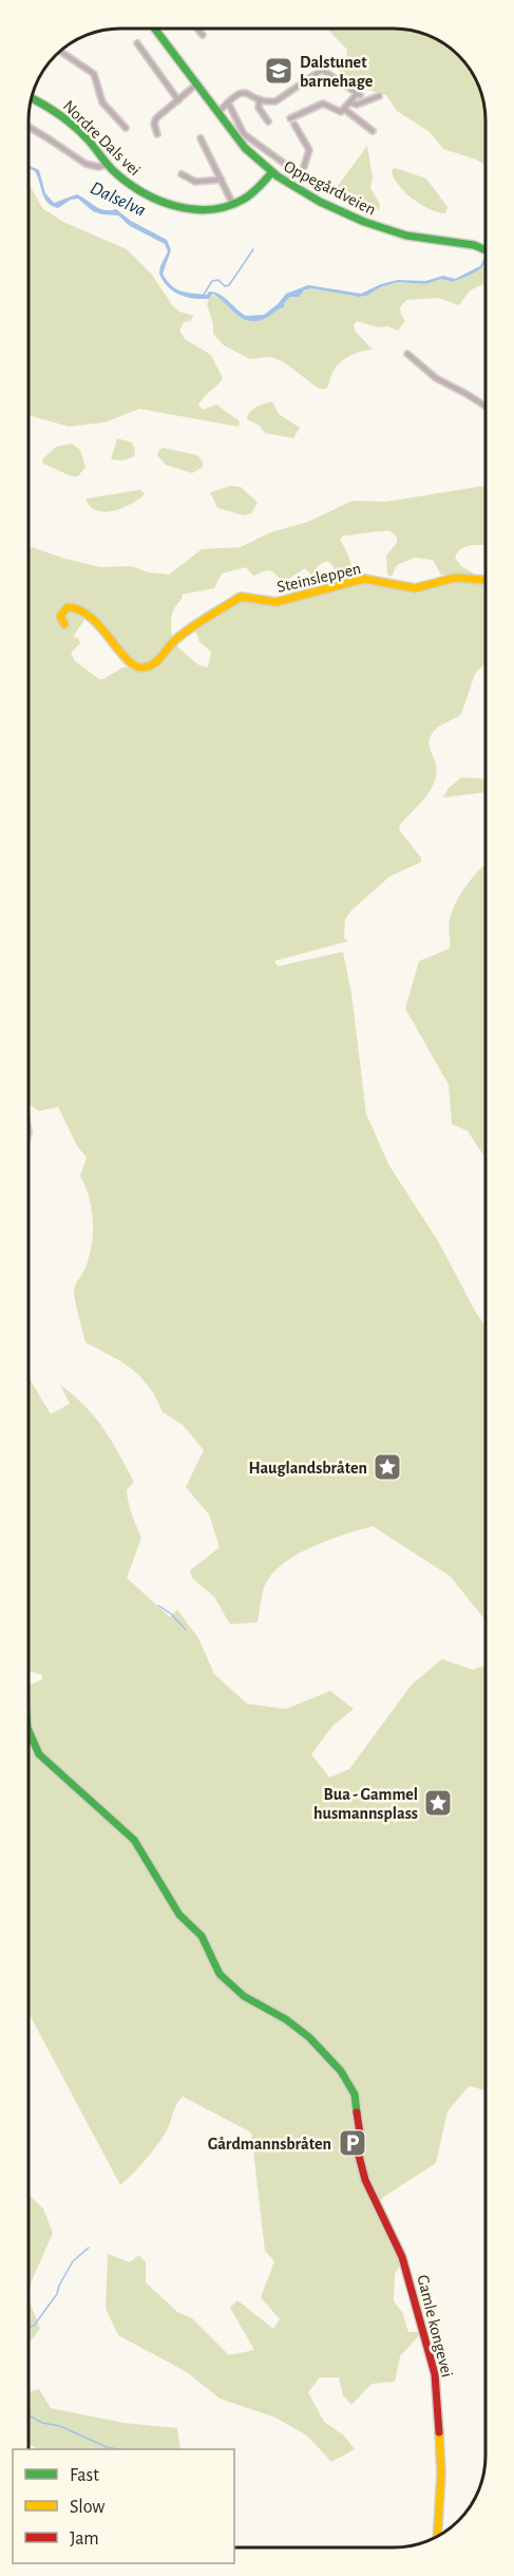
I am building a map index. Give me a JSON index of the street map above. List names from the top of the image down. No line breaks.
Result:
{"streets":{"main road":["Nordre Dals vei","Oppegårdveien","Steinsleppen","Gamle kongevei"]},"crossings":[["Nordre Dals vei","Oppegårdveien"]],"water":["Dalselva"],"places":{"school or university":["Dalstunet barnehage"],"place":["Hauglandsbråten","Bua - Gammel husmannsplass"],"parking":["Gårdmannsbråten"]},"legend":["Fast","Slow","Jam"]}
